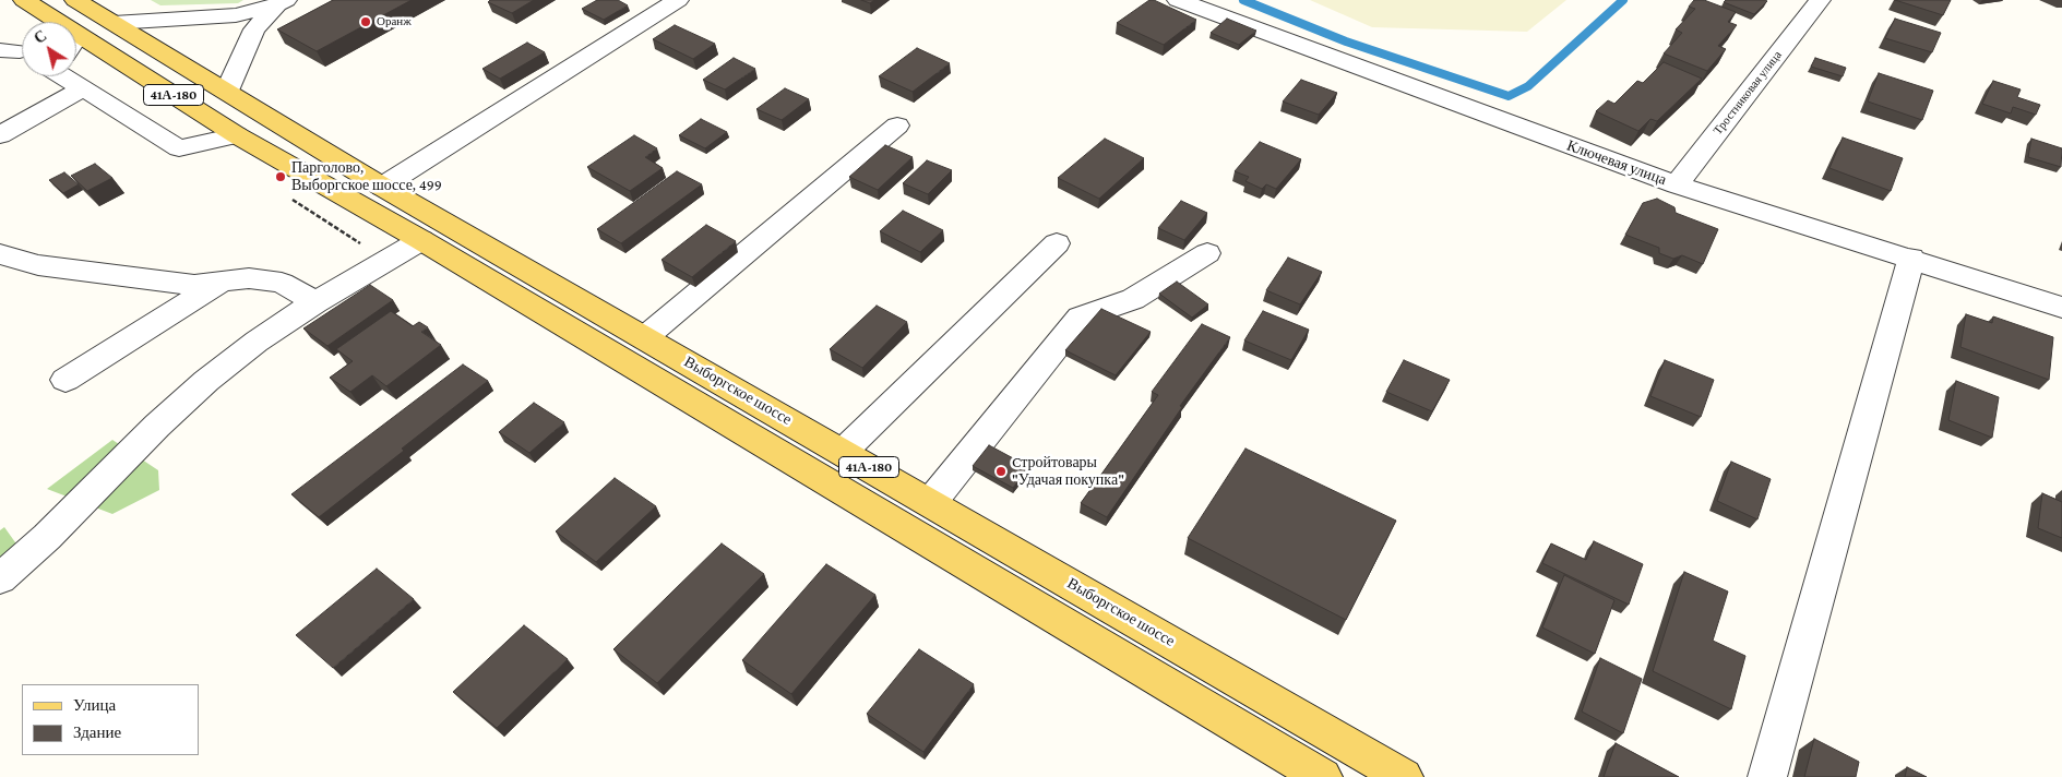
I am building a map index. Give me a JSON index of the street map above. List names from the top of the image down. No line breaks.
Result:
{"streets":{"main road":["41А-180","Выборгское шоссе"],"street":["Тростниковая улица","Ключевая улица"]},"crossings":[["Тростниковая улица","Ключевая улица"]],"places":["Оранж","Парголово, Выборгское шоссе, 499","Cтройтовары \"Удачая покупка\""],"legend":["Улица","Здание"],"north":"top left"}
